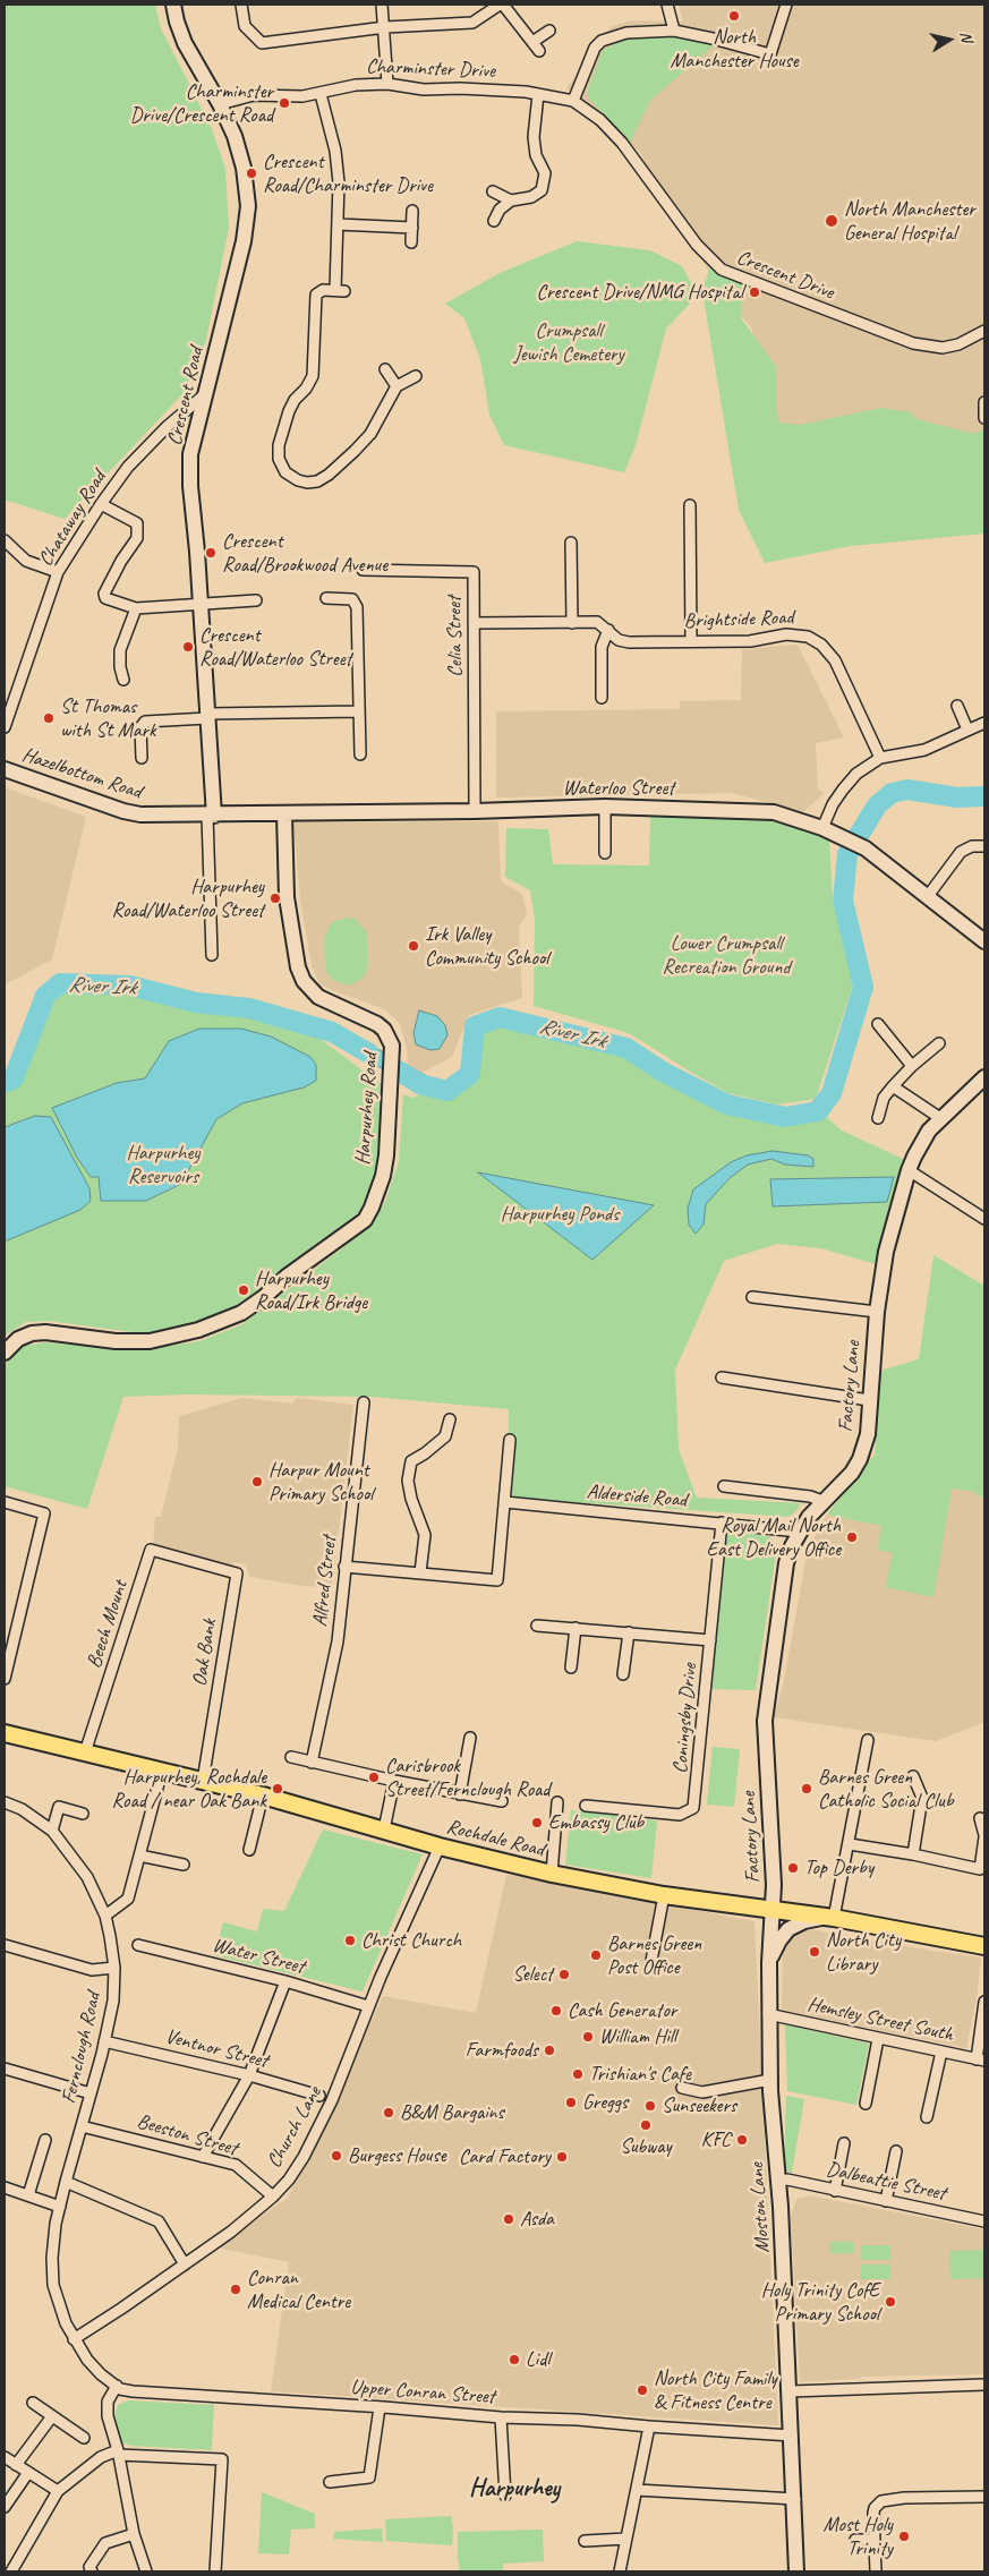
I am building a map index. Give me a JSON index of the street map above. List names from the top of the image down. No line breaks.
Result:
{"streets":{"main road":["Rochdale Road"],"street":["Charminster Drive","Crescent Drive","Crescent Road","Chataway Road","Brightside Road","Celia Street","Hazelbottom Road","Waterloo Street","Harpurhey Road","Factory Lane","Alderside Road","Alfred Street","Beech Mount","Oak Bank","Coningsby Drive","Water Street","Hemsley Street South","Fernclough Road","Ventnor Street","Church Lane","Beeston Street","Dalbeattie Street","Moston Lane","Upper Conran Street"]},"crossings":[["Charminster Drive","Crescent Drive"],["Charminster Drive","Crescent Road"],["Crescent Road","Chataway Road"],["Crescent Road","Hazelbottom Road"],["Crescent Road","Waterloo Street"],["Brightside Road","Celia Street"],["Celia Street","Waterloo Street"],["Hazelbottom Road","Waterloo Street"],["Waterloo Street","Harpurhey Road"],["Factory Lane","Alderside Road"],["Factory Lane","Rochdale Road"],["Factory Lane","Moston Lane"],["Alderside Road","Coningsby Drive"],["Beech Mount","Oak Bank"],["Beech Mount","Rochdale Road"],["Oak Bank","Rochdale Road"],["Rochdale Road","Church Lane"],["Rochdale Road","Moston Lane"],["Water Street","Church Lane"],["Hemsley Street South","Moston Lane"],["Fernclough Road","Ventnor Street"],["Fernclough Road","Church Lane"],["Fernclough Road","Beeston Street"],["Fernclough Road","Upper Conran Street"],["Church Lane","Beeston Street"],["Church Lane","Upper Conran Street"],["Dalbeattie Street","Moston Lane"],["Moston Lane","Upper Conran Street"]],"districts":["Harpurhey"],"water":["River Irk"],"parks":["Crumpsall Jewish Cemetery","Lower Crumpsall Recreation Ground","Harpurhey Reservoirs","Harpurhey Ponds"],"places":["North Manchester House","Charminster Drive/Crescent Road","Crescent Road/Charminster Drive","North Manchester General Hospital","Crescent Drive/NMG Hospital","Crescent Road/Brookwood Avenue","Crescent Road/Waterloo Street","St Thomas with St Mark","Harpurhey Road/Waterloo Street","Irk Valley Community School","Harpurhey Road/Irk Bridge","Harpur Mount Primary School","Royal Mail North East Delivery Office","Carisbrook Street/Fernclough Road","Harpurhey, Rochdale Road / near Oak Bank","Barnes Green Catholic Social Club","Embassy Club","Top Derby","Christ Church","North City Library","Barnes Green Post Office","Select","Cash Generator","William Hill","Farmfoods","Trishian's Cafe","Greggs","Sunseekers","B&M Bargains","Subway","KFC","Burgess House","Card Factory","Asda","Conran Medical Centre","Holy Trinity CofE Primary School","Lidl","North City Family & Fitness Centre","Most Holy Trinity"],"north":"right"}
